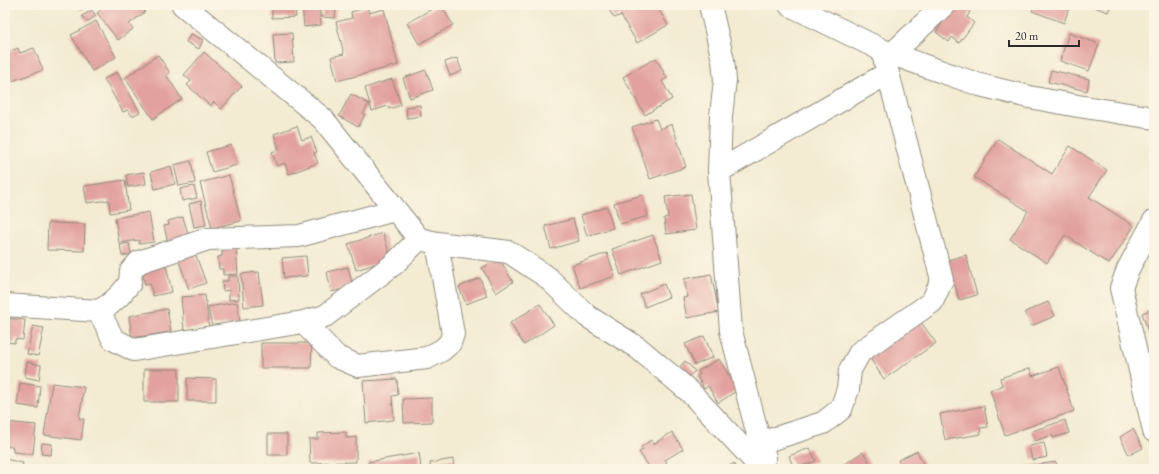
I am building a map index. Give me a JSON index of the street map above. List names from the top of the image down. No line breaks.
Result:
{"scale_bar":"20 m"}
